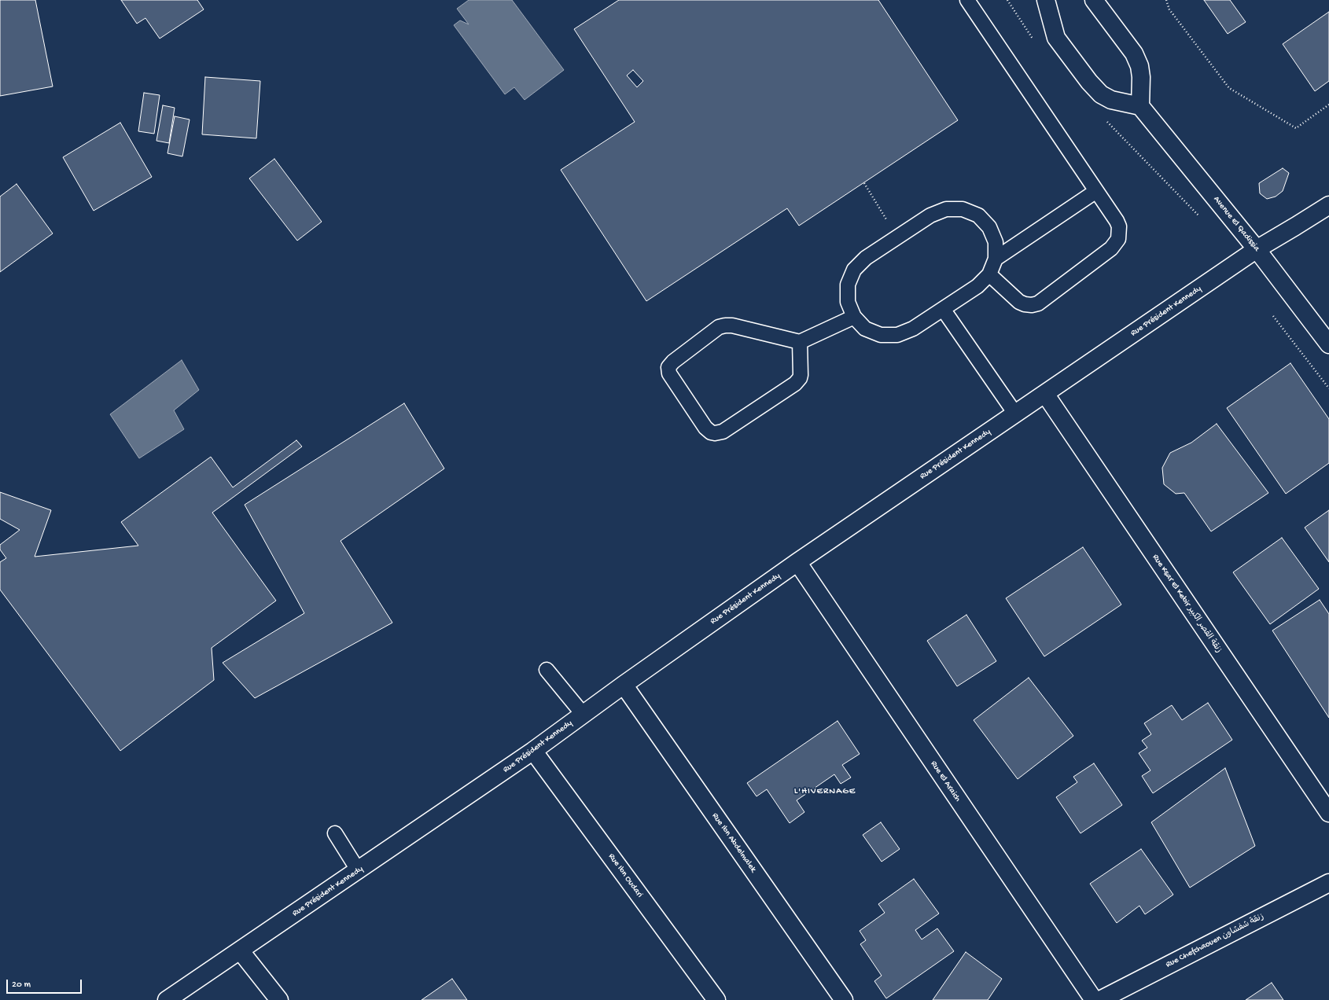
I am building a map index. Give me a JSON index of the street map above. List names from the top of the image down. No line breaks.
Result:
{"streets":{"street":["Avenue El Qadissia","Rue Président Kennedy","Rue Ksar El Kebir زنقة القصر الكبير","Rue El Araich","Rue Ibn Abdelmalek","Rue Ibn Oudari","Rue Chefchaouen زنقة شفشاون"]},"crossings":[["Avenue El Qadissia","Rue Président Kennedy"],["Rue Président Kennedy","Rue Ksar El Kebir زنقة القصر الكبير"],["Rue Président Kennedy","Rue El Araich"],["Rue Président Kennedy","Rue Ibn Abdelmalek"],["Rue Président Kennedy","Rue Ibn Oudari"]],"districts":["L'HIVERNAGE"],"scale_bar":"20 m"}
